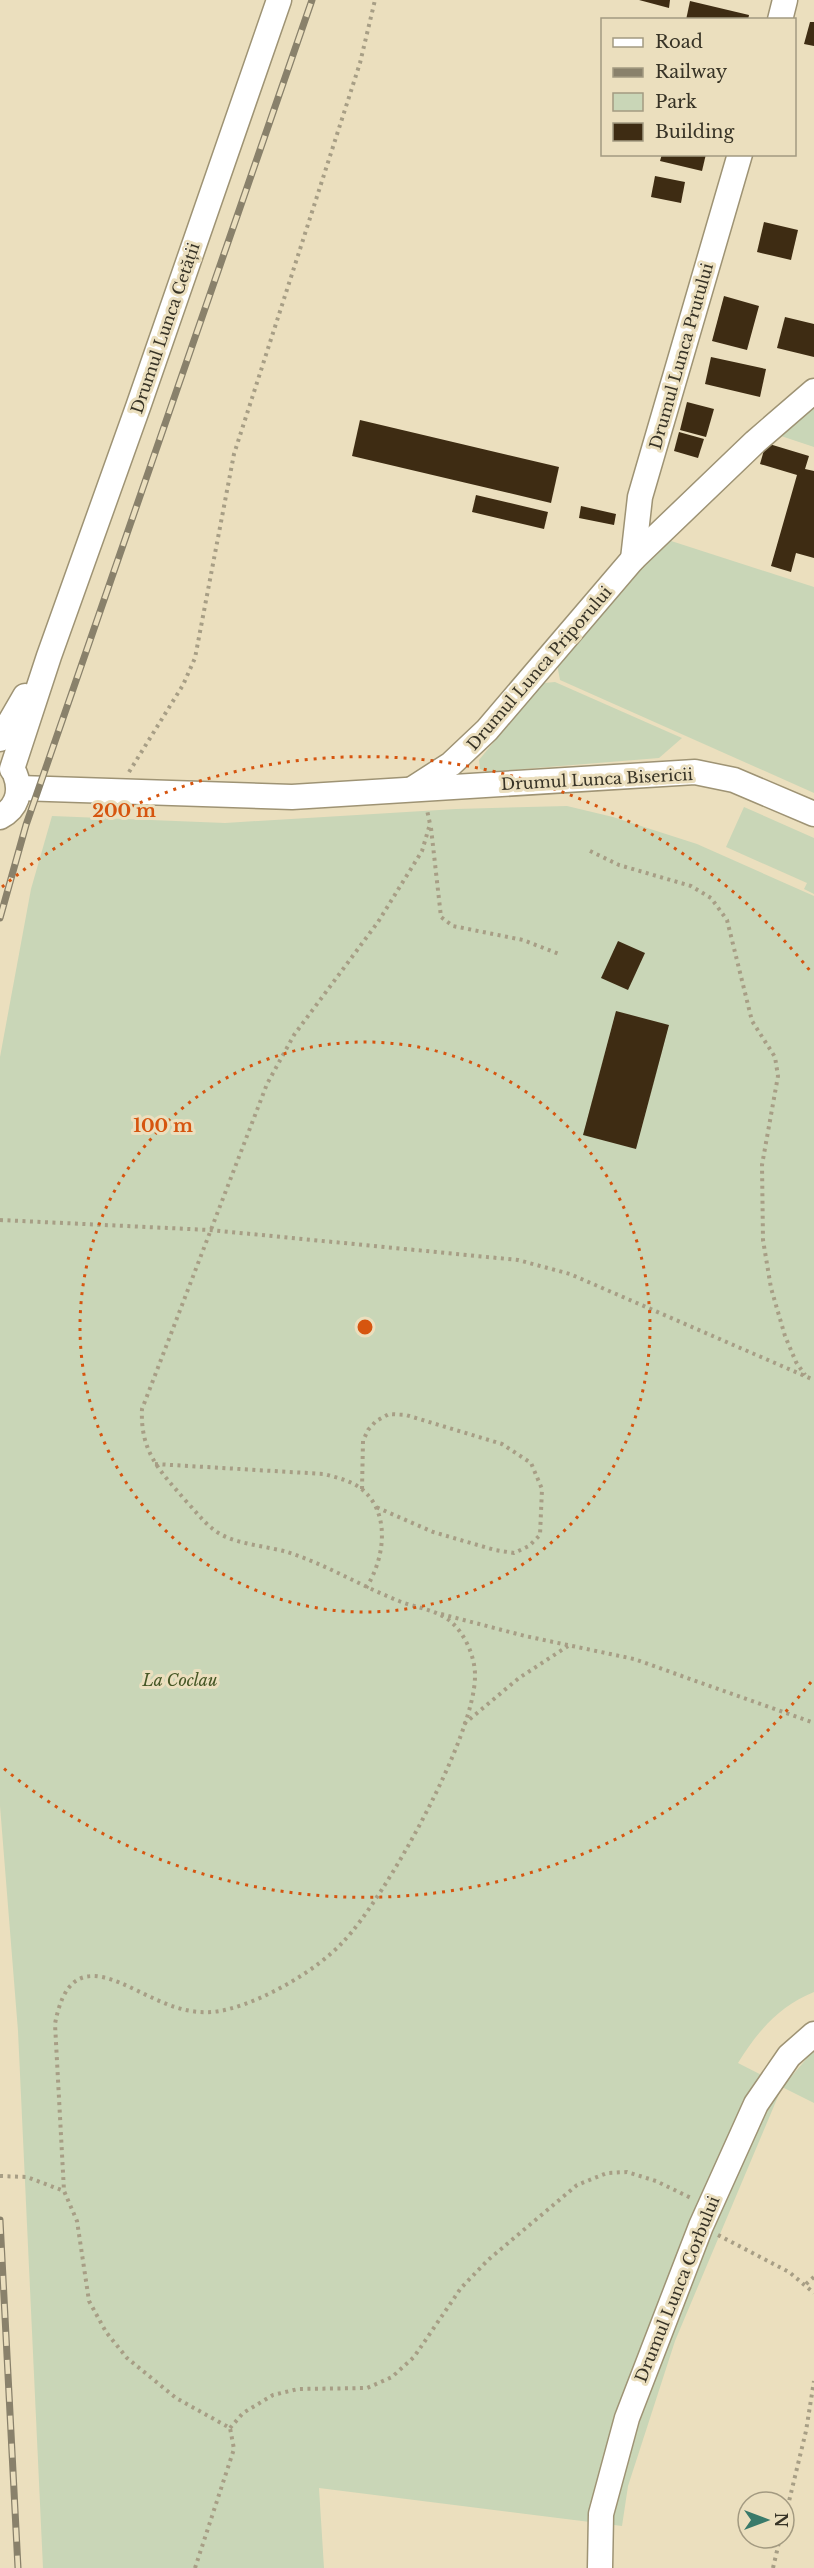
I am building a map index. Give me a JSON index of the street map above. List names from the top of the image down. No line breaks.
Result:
{"streets":{"street":["Drumul Lunca Cetății","Drumul Lunca Prutului","Drumul Lunca Priporului","Drumul Lunca Bisericii","Drumul Lunca Corbului"]},"crossings":[["Drumul Lunca Cetății","Drumul Lunca Priporului"],["Drumul Lunca Prutului","Drumul Lunca Priporului"],["Drumul Lunca Priporului","Drumul Lunca Bisericii"]],"parks":["La Coclau"],"legend":["Road","Railway","Park","Building"],"north":"right","rings":["200 m","100 m"]}
